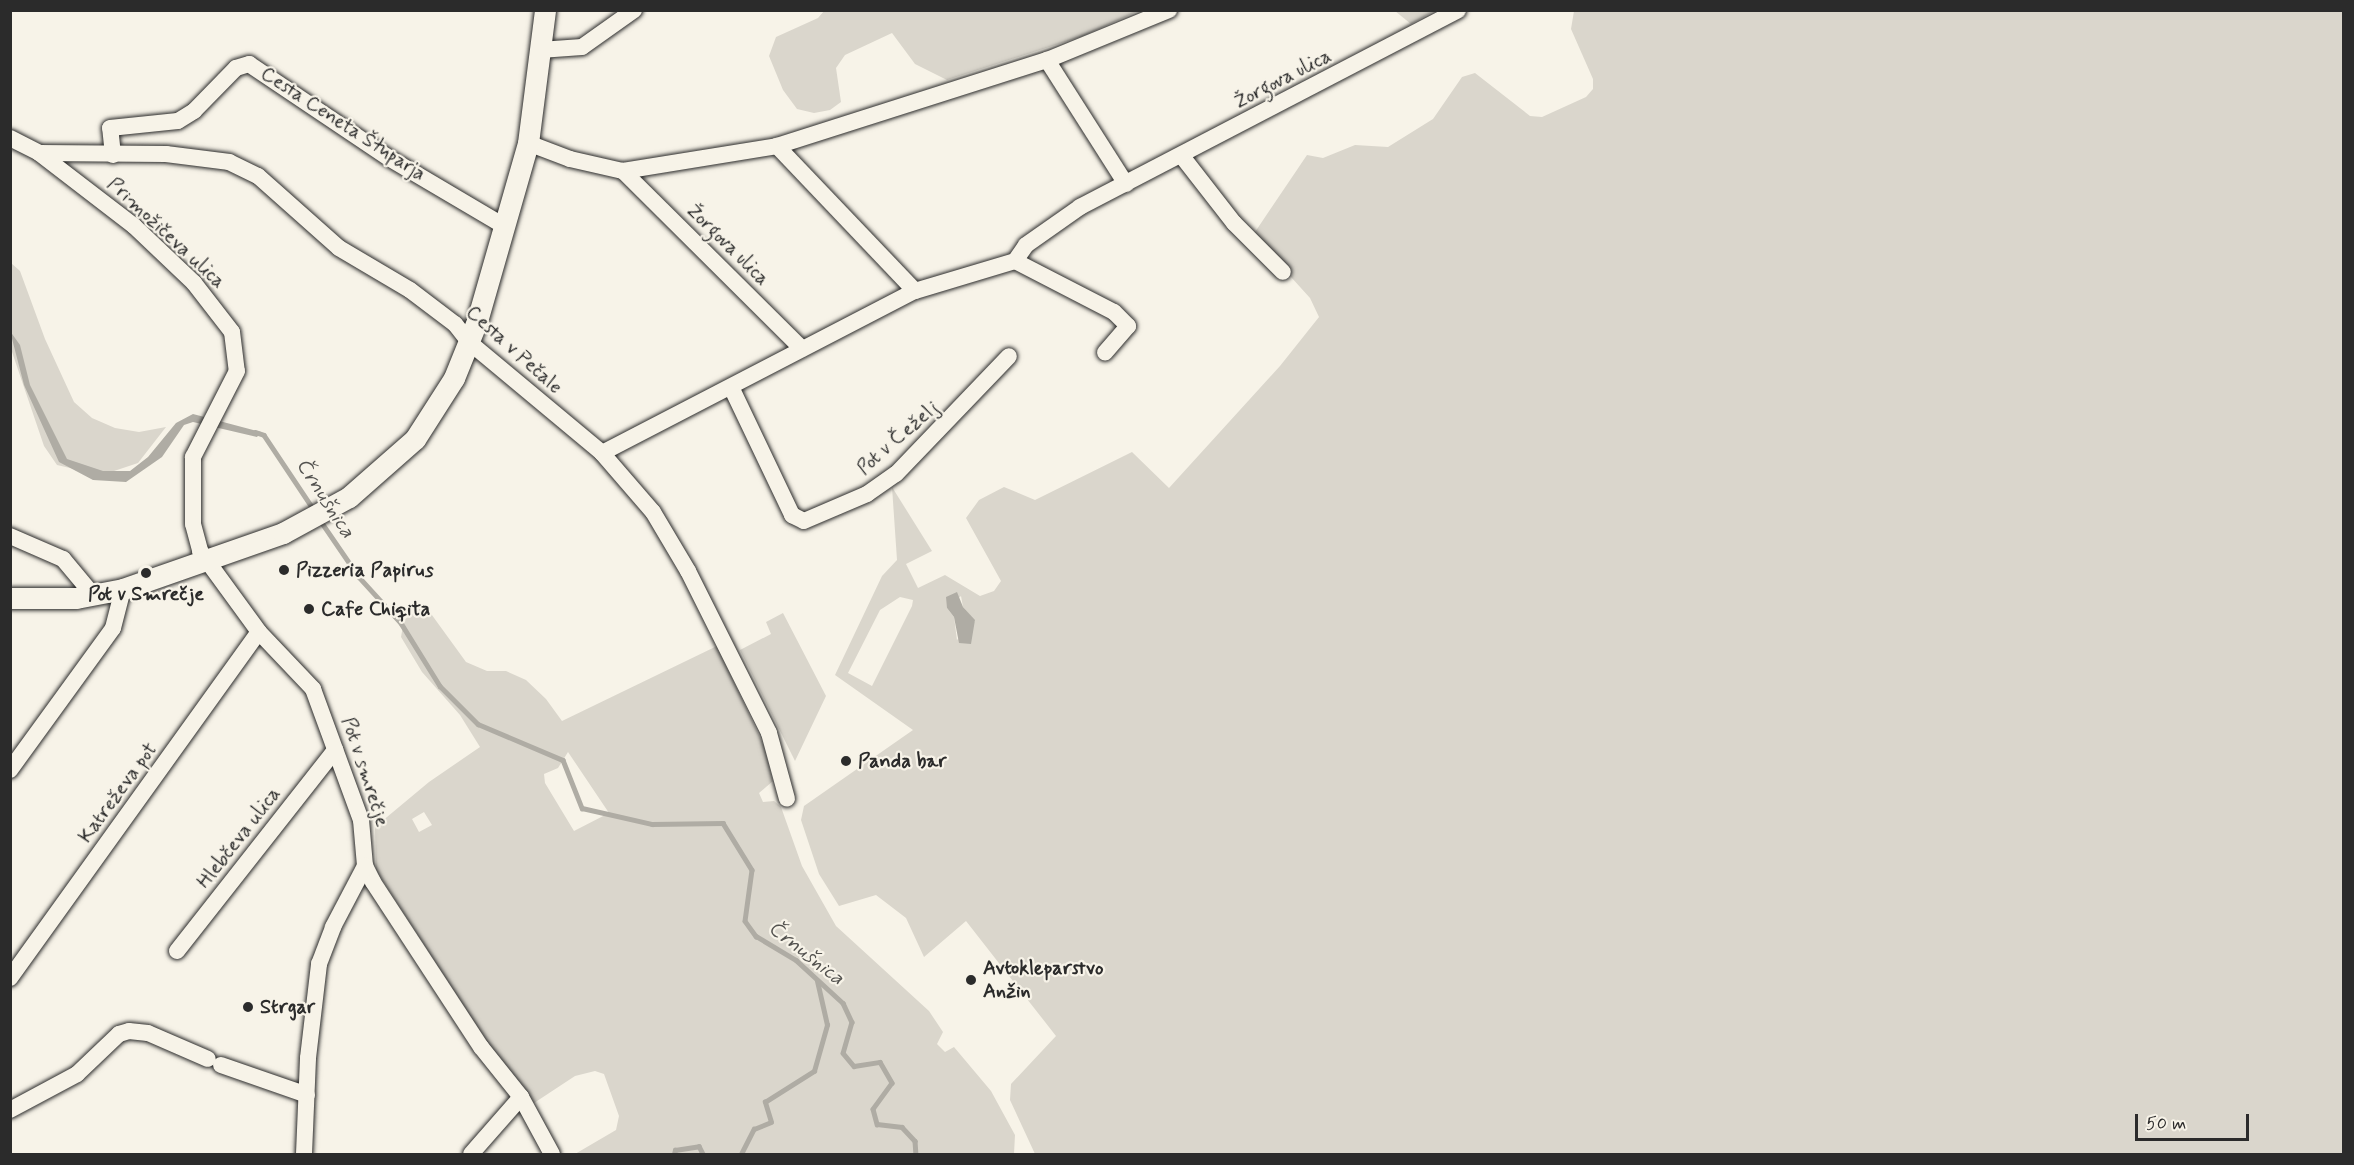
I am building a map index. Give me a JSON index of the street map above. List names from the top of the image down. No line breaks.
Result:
{"streets":{"street":["Žorgova ulica","Cesta Ceneta Štuparja","Primožičeva ulica","Cesta v Pečale","Pot v Čeželj","Pot v smrečje","Katreževa pot","Hlebčeva ulica"]},"crossings":[["Cesta Ceneta Štuparja","Cesta v Pečale"],["Primožičeva ulica","Cesta v Pečale"],["Primožičeva ulica","Pot v smrečje"],["Pot v smrečje","Katreževa pot"],["Pot v smrečje","Hlebčeva ulica"]],"water":["Črnušnica"],"places":["Pizzeria Papirus","Pot v Smrečje","Cafe Chiqita","Panda bar","Avtokleparstvo Anžin","Strgar"],"scale_bar":"50 m"}
